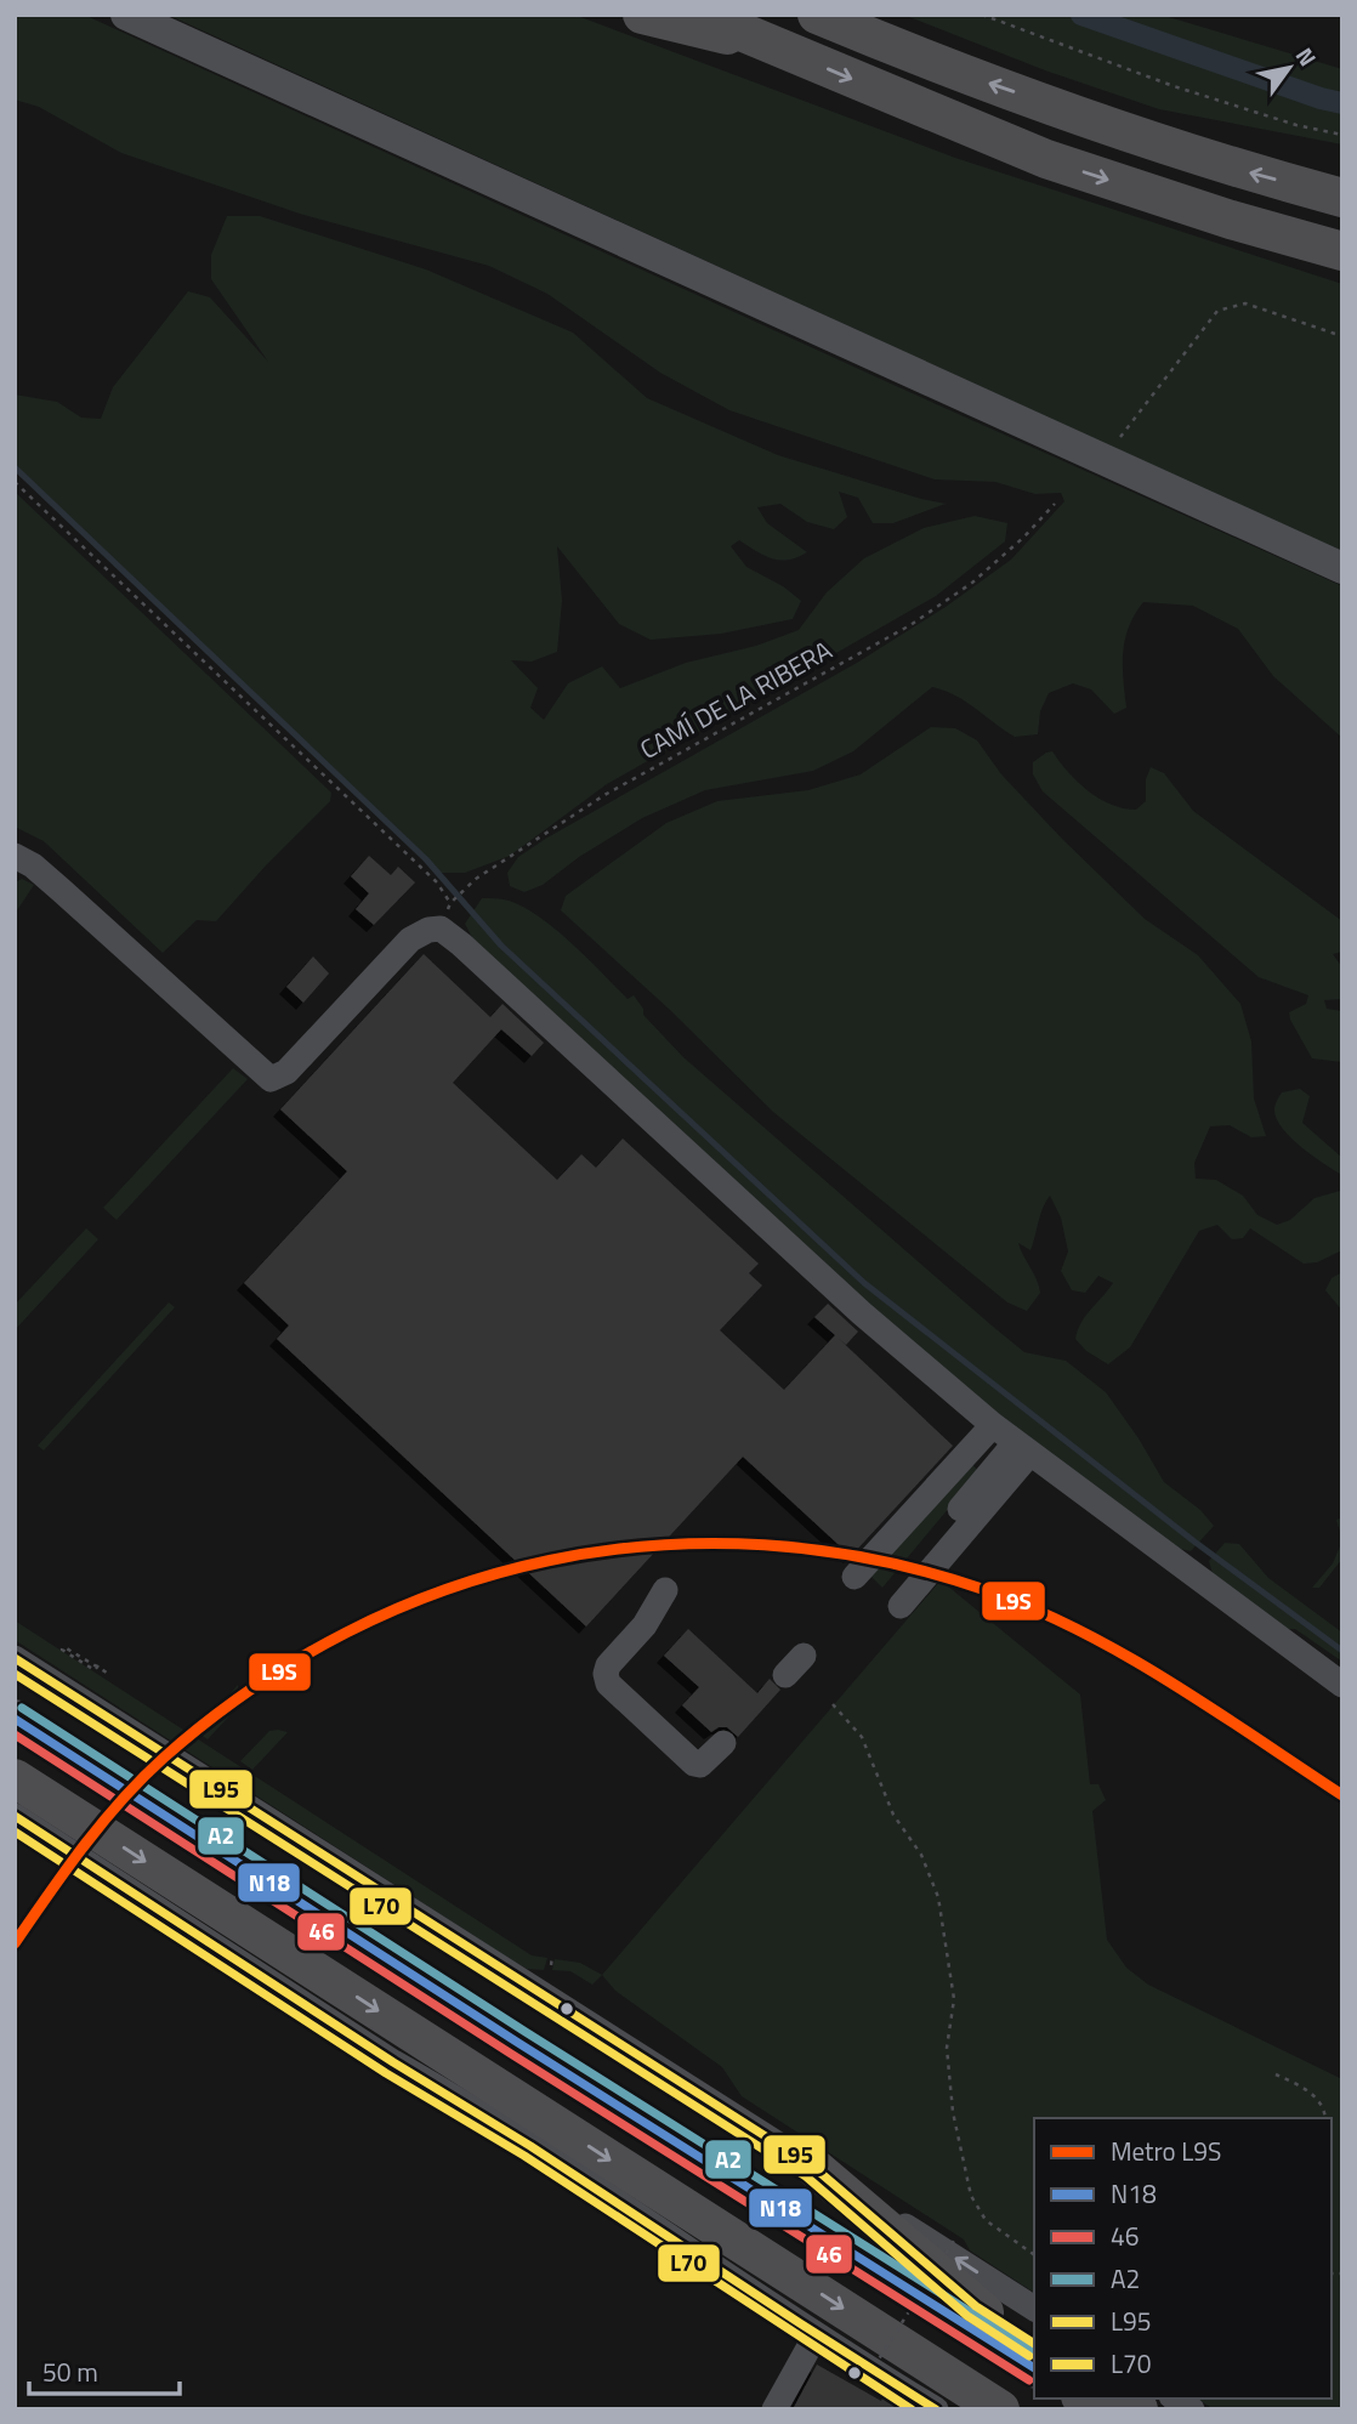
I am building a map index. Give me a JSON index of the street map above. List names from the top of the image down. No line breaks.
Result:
{"streets":{"path":["CAMÍ DE LA RIBERA"]},"lines":["metro line L9S","transit line L95","transit line L70","transit line A2","transit line N18","transit line 46"],"legend":["Metro L9S","N18","46","A2","L95","L70"],"scale_bar":"50 m","north":"top right"}
